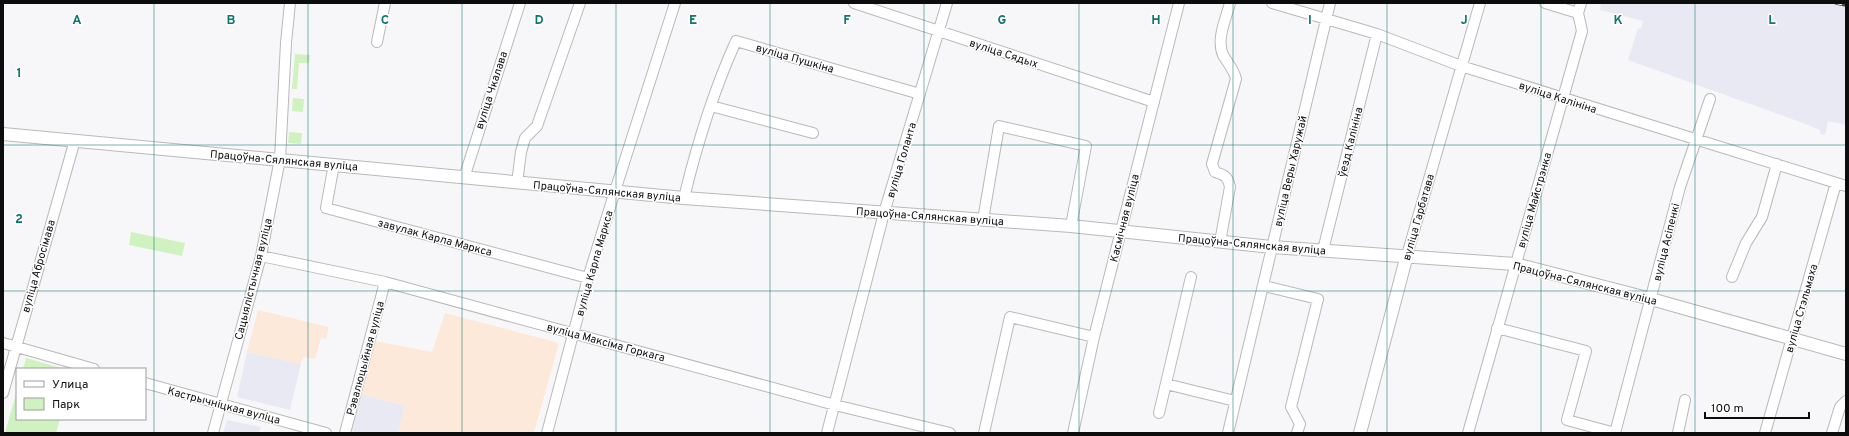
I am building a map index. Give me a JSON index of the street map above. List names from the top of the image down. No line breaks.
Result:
{"streets":{"main road":["Працоўна-Сялянская вуліца","вуліца Гарбатава"],"street":["вуліца Сядых","вуліца Пушкіна","вуліца Чкалава","вуліца Калініна","ўезд Калініна","вуліца Голанта","вуліца Веры Харужай","вуліца Майстрэнка","Касмічная вуліца","завулак Карла Маркса","вуліца Асіпенкі","вуліца Карла Маркса","вуліца Абросімава","Сацыялістычная вуліца","вуліца Стэльмаха","вуліца Максіма Горкага","Рэвалюцыйная вуліца","Кастрычніцкая вуліца"]},"crossings":[["вуліца Сядых","вуліца Голанта"],["вуліца Сядых","Касмічная вуліца"],["вуліца Пушкіна","Працоўна-Сялянская вуліца"],["вуліца Пушкіна","вуліца Голанта"],["вуліца Чкалава","Працоўна-Сялянская вуліца"],["вуліца Калініна","ўезд Калініна"],["вуліца Калініна","вуліца Веры Харужай"],["вуліца Калініна","вуліца Майстрэнка"],["вуліца Калініна","вуліца Гарбатава"],["вуліца Калініна","вуліца Асіпенкі"],["вуліца Калініна","вуліца Стэльмаха"],["ўезд Калініна","Працоўна-Сялянская вуліца"],["Працоўна-Сялянская вуліца","вуліца Голанта"],["Працоўна-Сялянская вуліца","вуліца Веры Харужай"],["Працоўна-Сялянская вуліца","вуліца Майстрэнка"],["Працоўна-Сялянская вуліца","вуліца Гарбатава"],["Працоўна-Сялянская вуліца","Касмічная вуліца"],["Працоўна-Сялянская вуліца","завулак Карла Маркса"],["Працоўна-Сялянская вуліца","вуліца Асіпенкі"],["Працоўна-Сялянская вуліца","вуліца Карла Маркса"],["Працоўна-Сялянская вуліца","вуліца Абросімава"],["Працоўна-Сялянская вуліца","Сацыялістычная вуліца"],["Працоўна-Сялянская вуліца","вуліца Стэльмаха"],["вуліца Голанта","вуліца Максіма Горкага"],["завулак Карла Маркса","вуліца Карла Маркса"],["вуліца Карла Маркса","вуліца Максіма Горкага"],["Сацыялістычная вуліца","вуліца Максіма Горкага"],["Сацыялістычная вуліца","Кастрычніцкая вуліца"],["вуліца Максіма Горкага","Рэвалюцыйная вуліца"]],"legend":["Улица","Парк"],"scale_bar":"100 m","grid":{"columns":["A","B","C","D","E","F","G","H","I","J","K","L"],"rows":["1","2"]}}
